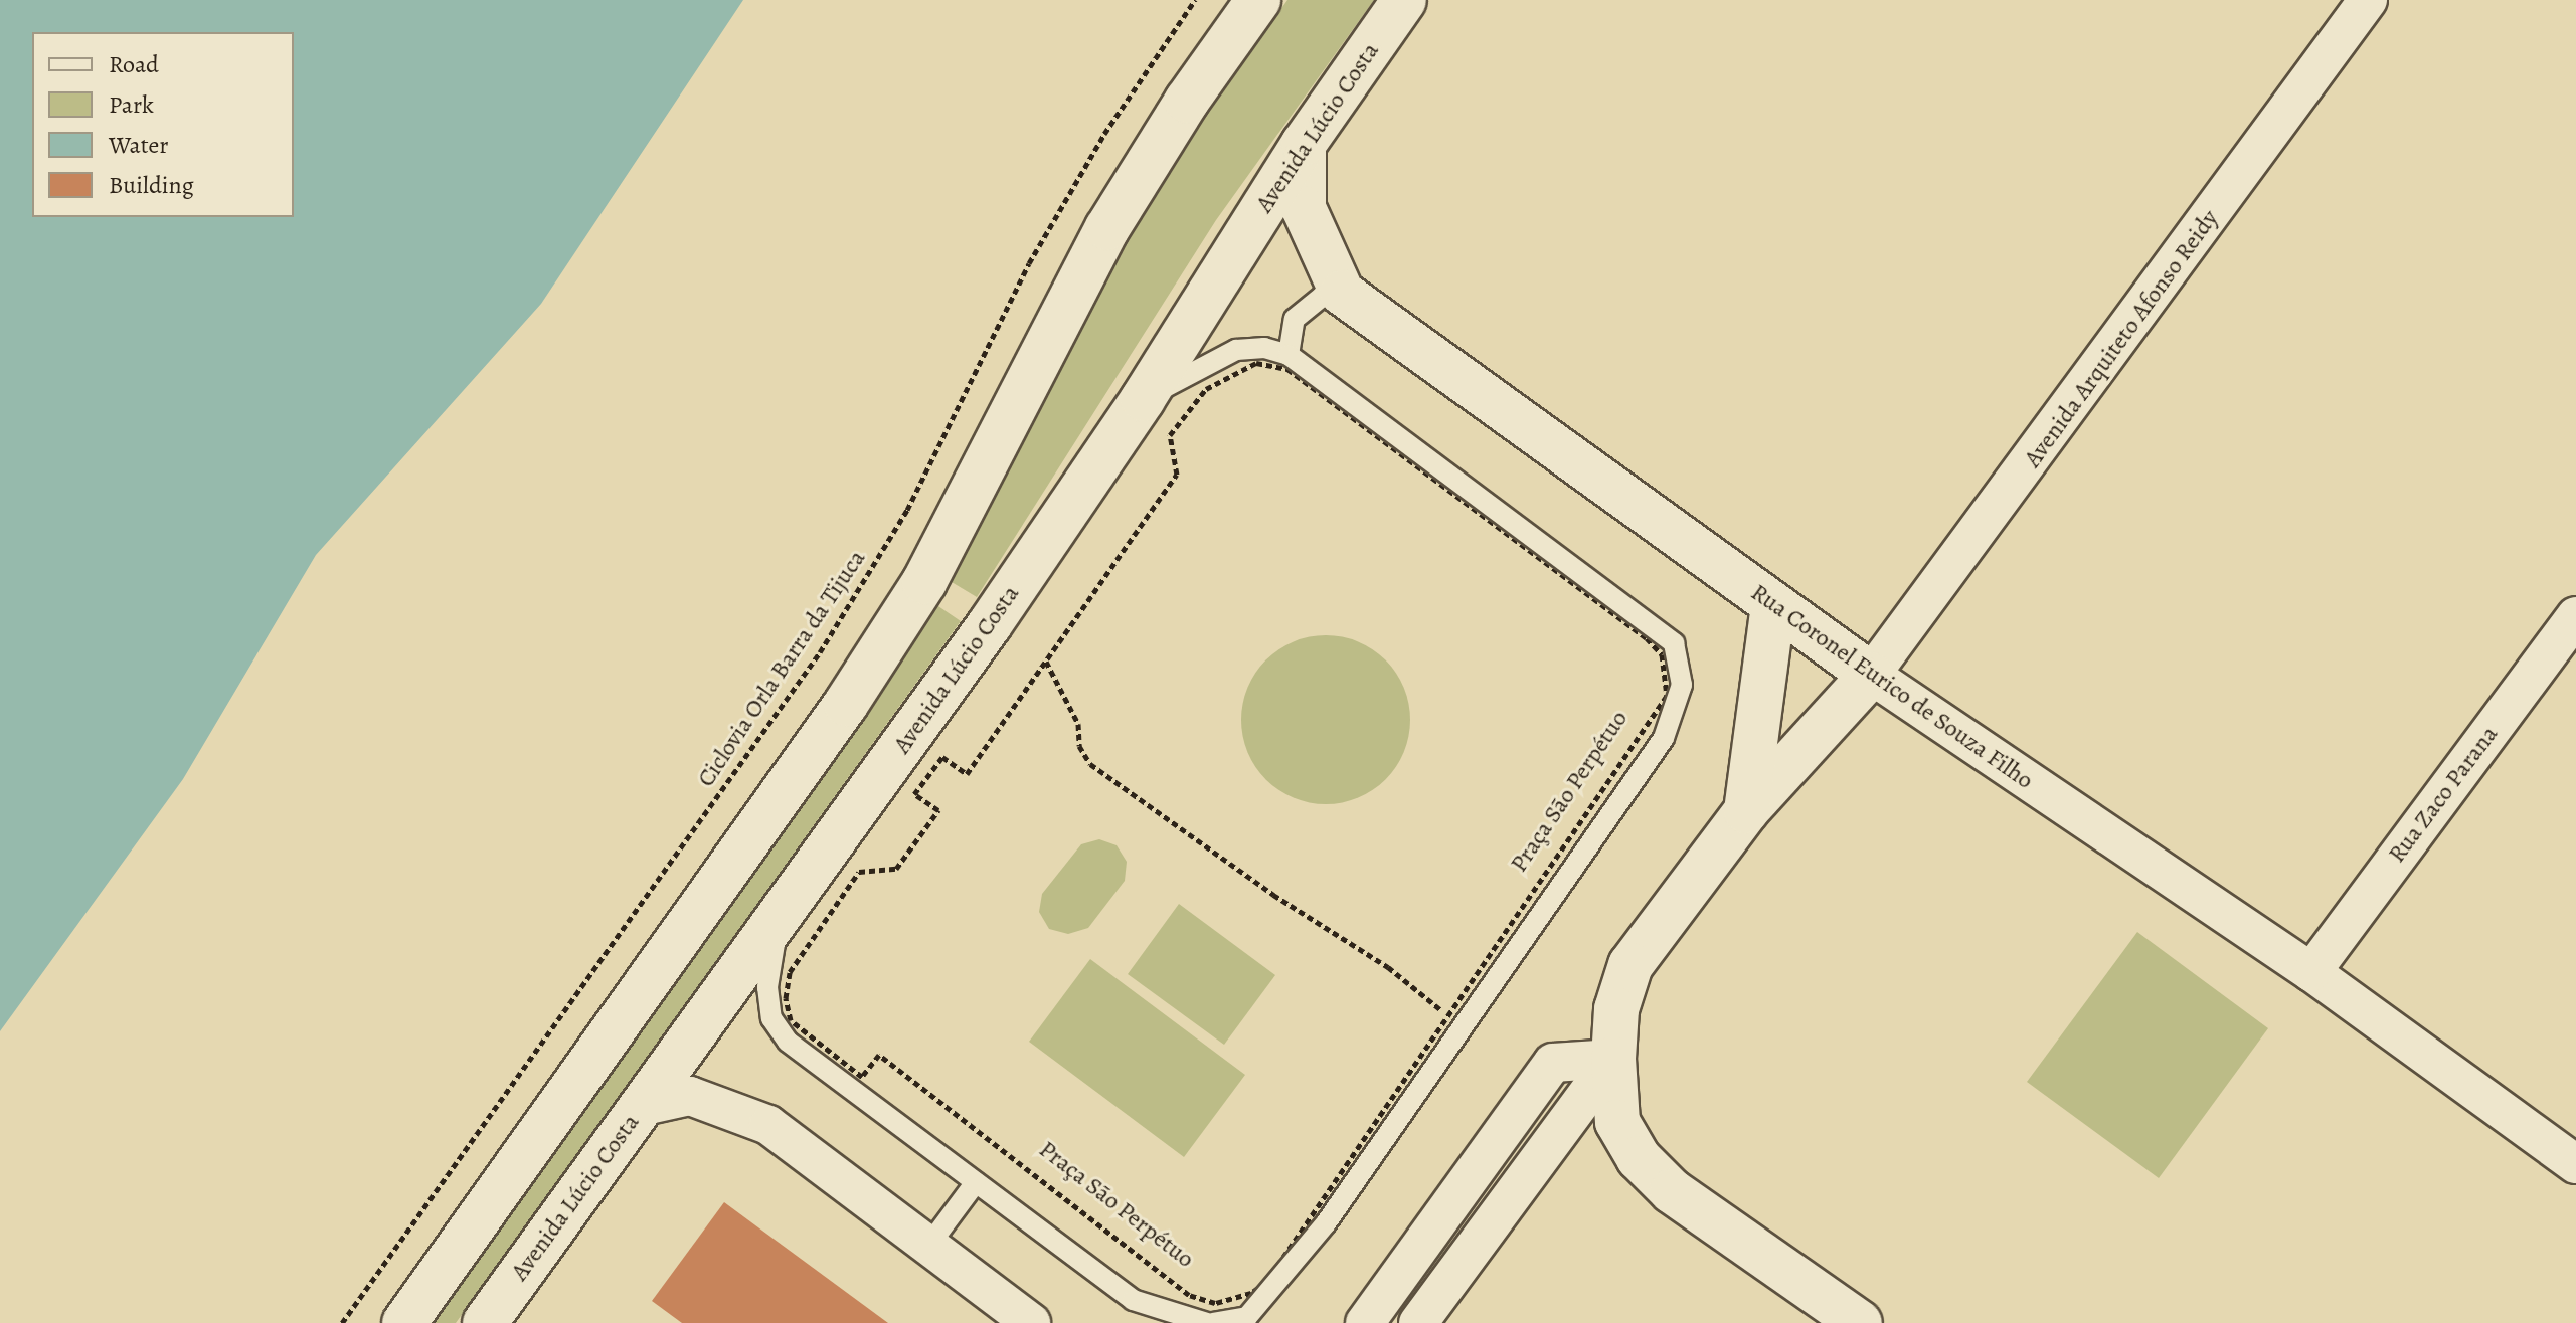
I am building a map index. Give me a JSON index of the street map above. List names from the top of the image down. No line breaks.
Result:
{"streets":{"main road":["Avenida Lúcio Costa","Rua Coronel Eurico de Souza Filho"],"street":["Avenida Arquiteto Afonso Reidy","Rua Zaco Parana"],"lane":["Praça São Perpétuo"],"path":["Ciclovia Orla Barra da Tijuca"]},"crossings":[["Avenida Lúcio Costa","Rua Coronel Eurico de Souza Filho"],["Avenida Lúcio Costa","Praça São Perpétuo"],["Avenida Arquiteto Afonso Reidy","Rua Coronel Eurico de Souza Filho"],["Rua Coronel Eurico de Souza Filho","Rua Zaco Parana"]],"legend":["Road","Park","Water","Building"]}
